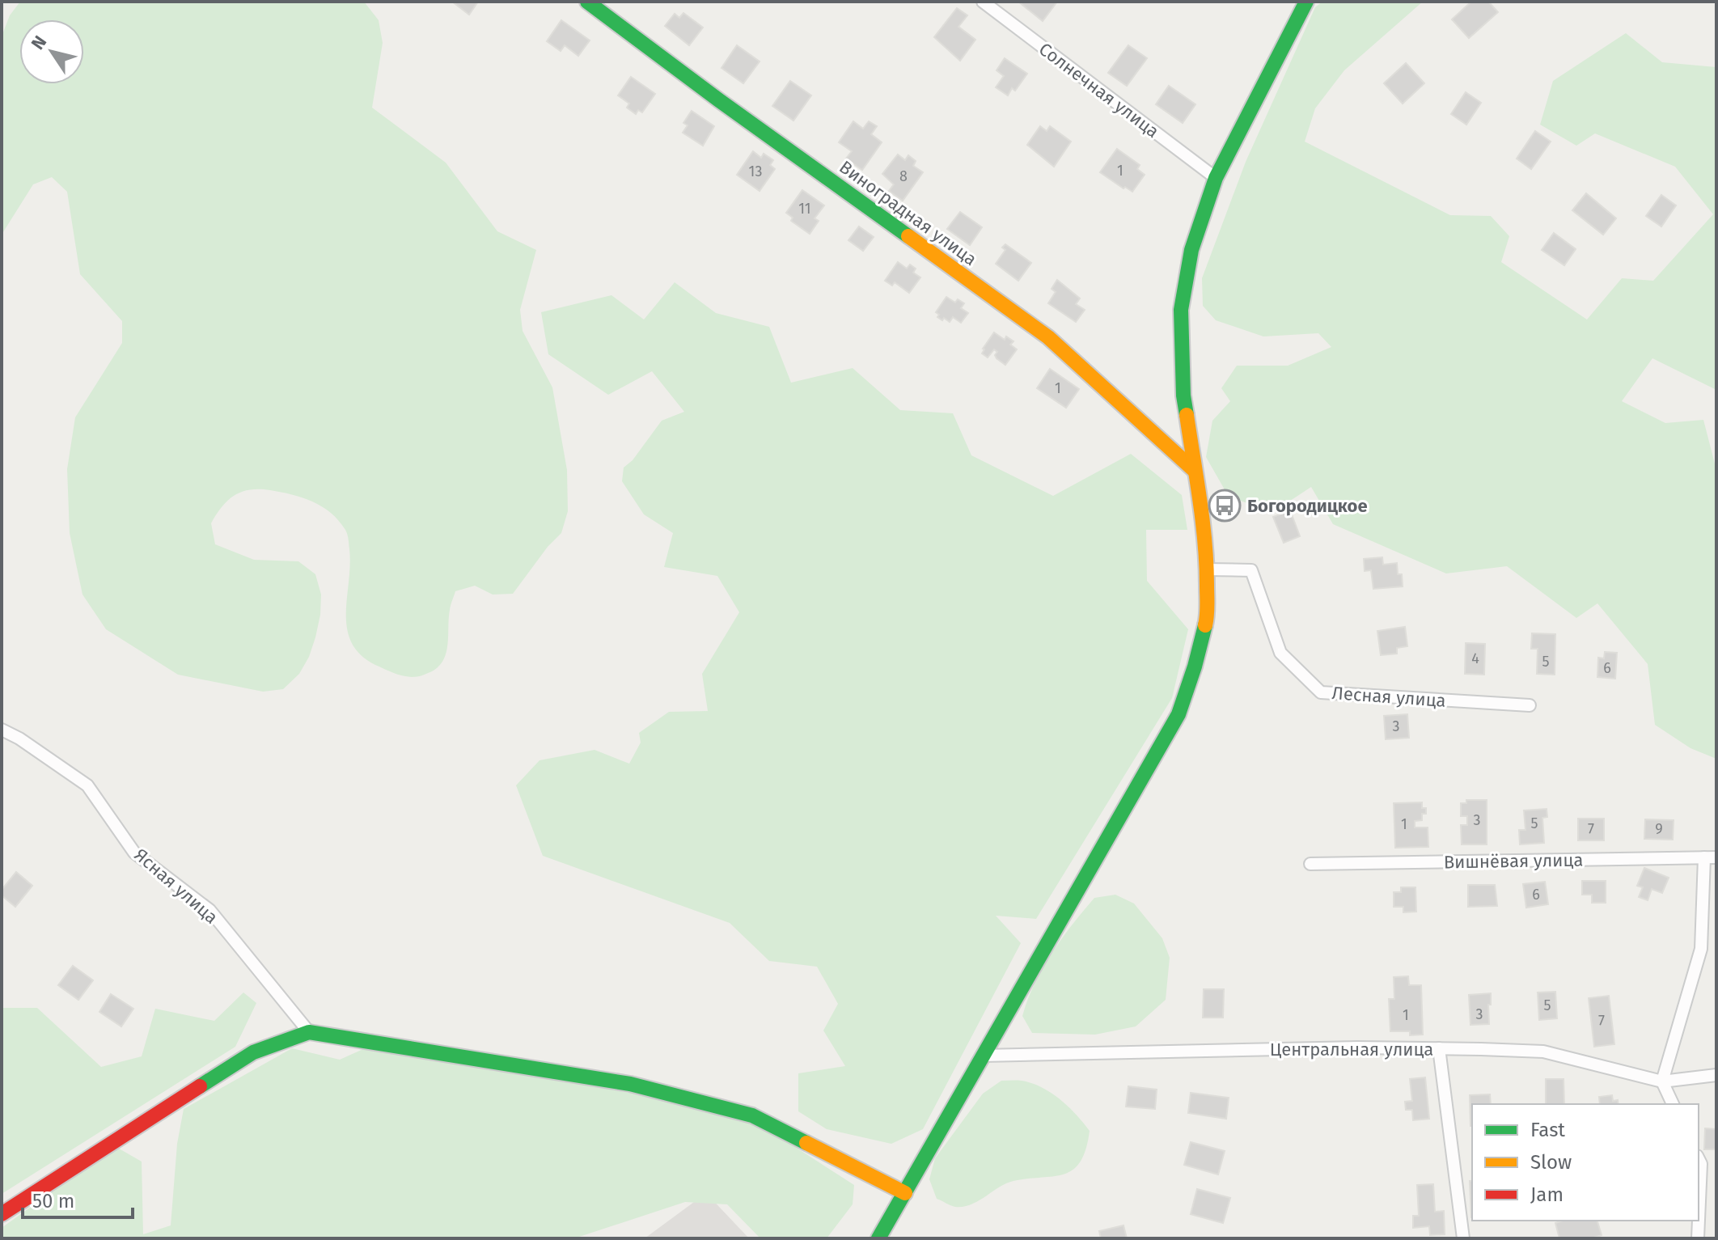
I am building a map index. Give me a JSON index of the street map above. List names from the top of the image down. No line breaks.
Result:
{"streets":{"street":["Солнечная улица","Виноградная улица","Лесная улица","Вишнёвая улица","Ясная улица","Центральная улица"]},"places":{"bus stop":["Богородицкое"]},"house_numbers":["1","13","8","11","1","4","5","6","3","3","5","1","7","9","6","5","3","1","7"],"legend":["Fast","Slow","Jam"],"scale_bar":"50 m","north":"top left"}
